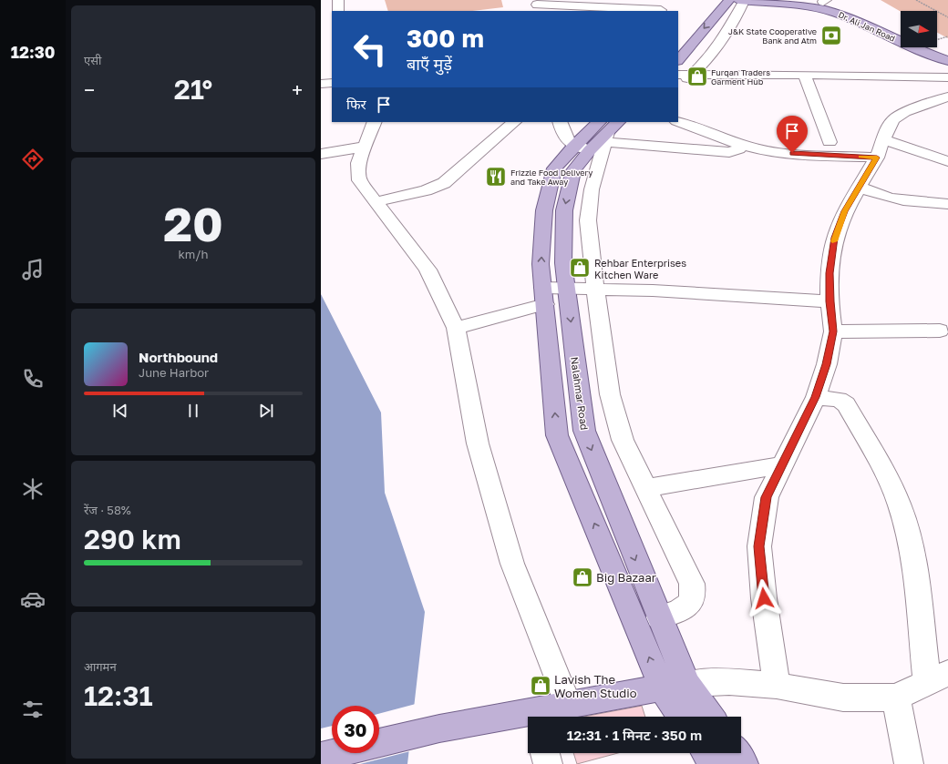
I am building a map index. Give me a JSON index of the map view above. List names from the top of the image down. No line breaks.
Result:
{"streets":{"main road":["Dr. Ali Jan Road","Nalahmar Road"]},"places":{"bank":["J&K State Cooperative Bank and Atm"],"shop":["Furqan Traders Garment Hub","Rehbar Enterprises Kitchen Ware","Big Bazaar","Lavish The Women Studio"],"restaurant":["Frizzle Food Delivery and Take Away"]},"north":"right","page":{"tabs":"12:30","tile":["एसी",["20","km/h"],["रेंज · 58%","290 km"],["आगमन","12:31"]],"turn":["300 m","बाएँ मुड़ें"],"heat":["−","21°","+"],"then":"फिर","song":["Northbound","June Harbor"],"limit":"30","trip":"12:31 · 1 मिनट · 350 m"}}
